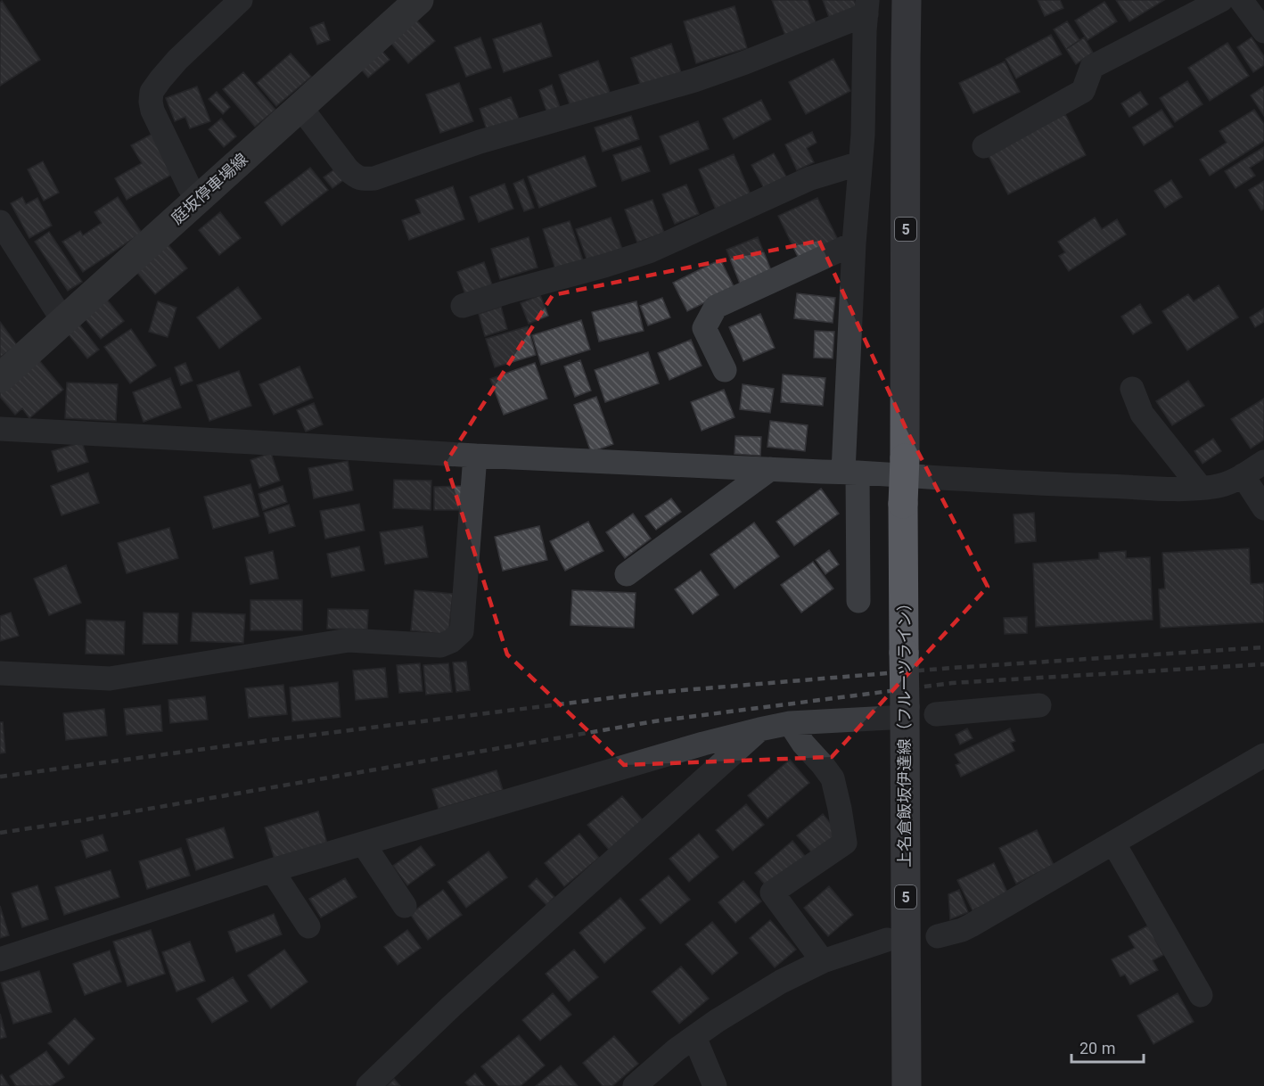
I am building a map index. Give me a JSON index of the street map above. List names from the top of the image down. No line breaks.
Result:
{"streets":{"main road":["庭坂停車場線","5","上名倉飯坂伊達線（フルーツライン）"]},"scale_bar":"20 m"}
